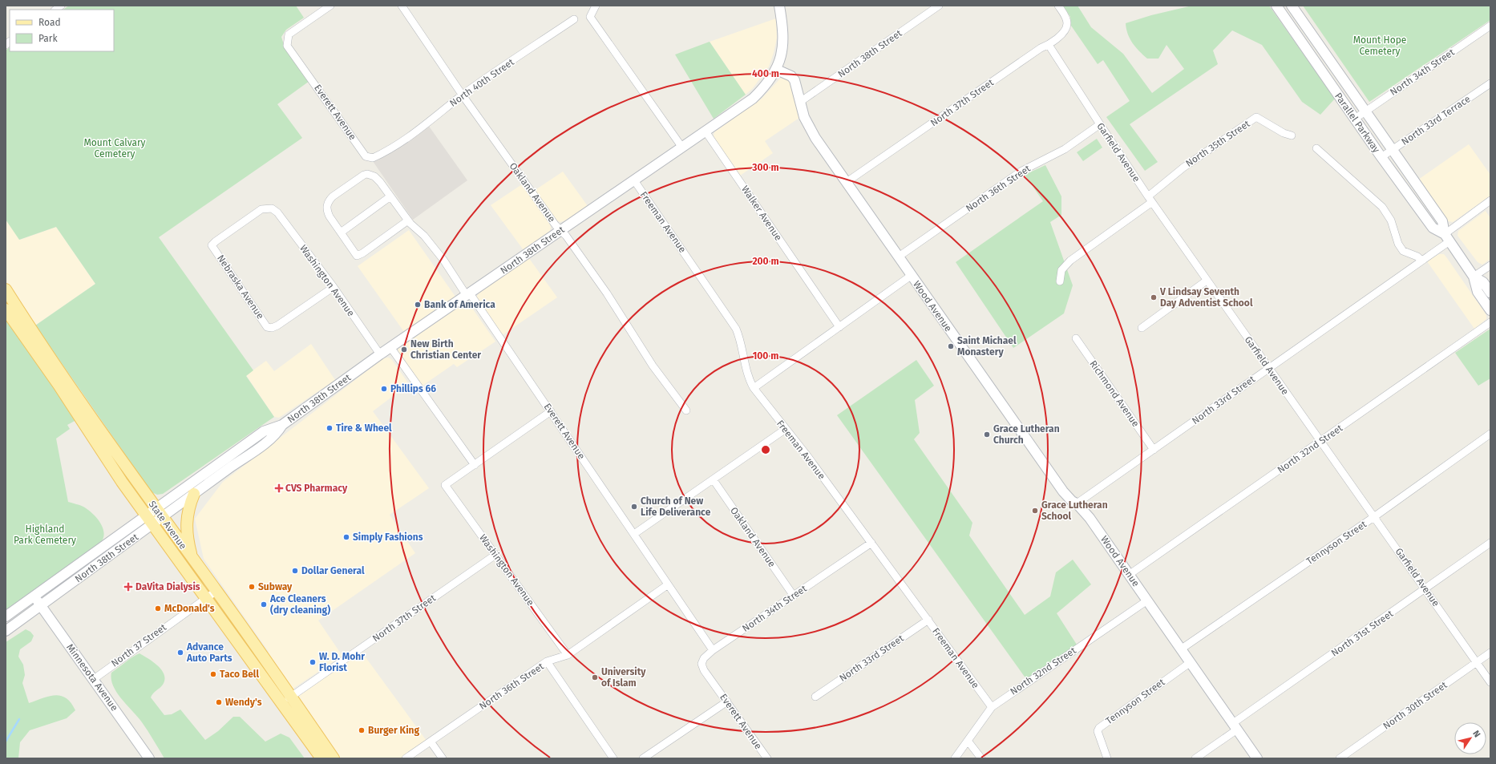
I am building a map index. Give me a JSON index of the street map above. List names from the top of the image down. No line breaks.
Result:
{"streets":{"main road":["North 38th Street","Parallel Parkway","Wood Avenue","State Avenue","Minnesota Avenue"],"street":["North 34th Street","North 40th Street","North 37th Street","Everett Avenue","North 33rd Terrace","North 35th Street","Garfield Avenue","North 36th Street","Oakland Avenue","Walker Avenue","Freeman Avenue","Washington Avenue","Nebraska Avenue","Richmond Avenue","North 33rd Street","North 32nd Street","Tennyson Street","North 31st Street","North 37 Street","North 30th Street"]},"crossings":[["North 38th Street","Everett Avenue"],["North 38th Street","Oakland Avenue"],["North 38th Street","Walker Avenue"],["North 38th Street","Freeman Avenue"],["North 38th Street","Washington Avenue"],["North 38th Street","Wood Avenue"],["North 38th Street","State Avenue"],["North 38th Street","Minnesota Avenue"],["North 34th Street","Everett Avenue"],["North 34th Street","Parallel Parkway"],["North 34th Street","Oakland Avenue"],["North 34th Street","Freeman Avenue"],["North 40th Street","Everett Avenue"],["North 40th Street","Oakland Avenue"],["North 37th Street","Garfield Avenue"],["North 37th Street","Washington Avenue"],["North 37th Street","Wood Avenue"],["North 37th Street","State Avenue"],["Everett Avenue","North 36th Street"],["North 33rd Terrace","Parallel Parkway"],["Parallel Parkway","North 33rd Street"],["North 35th Street","Garfield Avenue"],["Garfield Avenue","North 36th Street"],["Garfield Avenue","North 33rd Street"],["Garfield Avenue","North 32nd Street"],["Garfield Avenue","Tennyson Street"],["Garfield Avenue","North 31st Street"],["Garfield Avenue","North 30th Street"],["North 36th Street","Washington Avenue"],["North 36th Street","Wood Avenue"],["Freeman Avenue","North 33rd Street"],["Freeman Avenue","North 32nd Street"],["Washington Avenue","Nebraska Avenue"],["Wood Avenue","North 33rd Street"],["Wood Avenue","North 32nd Street"],["Wood Avenue","Tennyson Street"],["Wood Avenue","North 31st Street"],["Richmond Avenue","North 33rd Street"],["State Avenue","North 37 Street"],["North 37 Street","Minnesota Avenue"]],"parks":["Mount Hope Cemetery","Mount Calvary Cemetery","Highland Park Cemetery"],"places":{"other":["V Lindsay Seventh Day Adventist School","Bank of America","Saint Michael Monastery","New Birth Christian Center","Phillips 66","Tire & Wheel","Grace Lutheran Church","Church of New Life Deliverance","Grace Lutheran School","Simply Fashions","Dollar General","Subway","Ace Cleaners (dry cleaning)","McDonald's","Advance Auto Parts","W. D. Mohr Florist","Taco Bell","University of Islam","Wendy's","Burger King"],"health":["CVS Pharmacy","DaVita Dialysis"]},"legend":["Road","Park"],"north":"top right","rings":["400 m","300 m","200 m","100 m"]}
